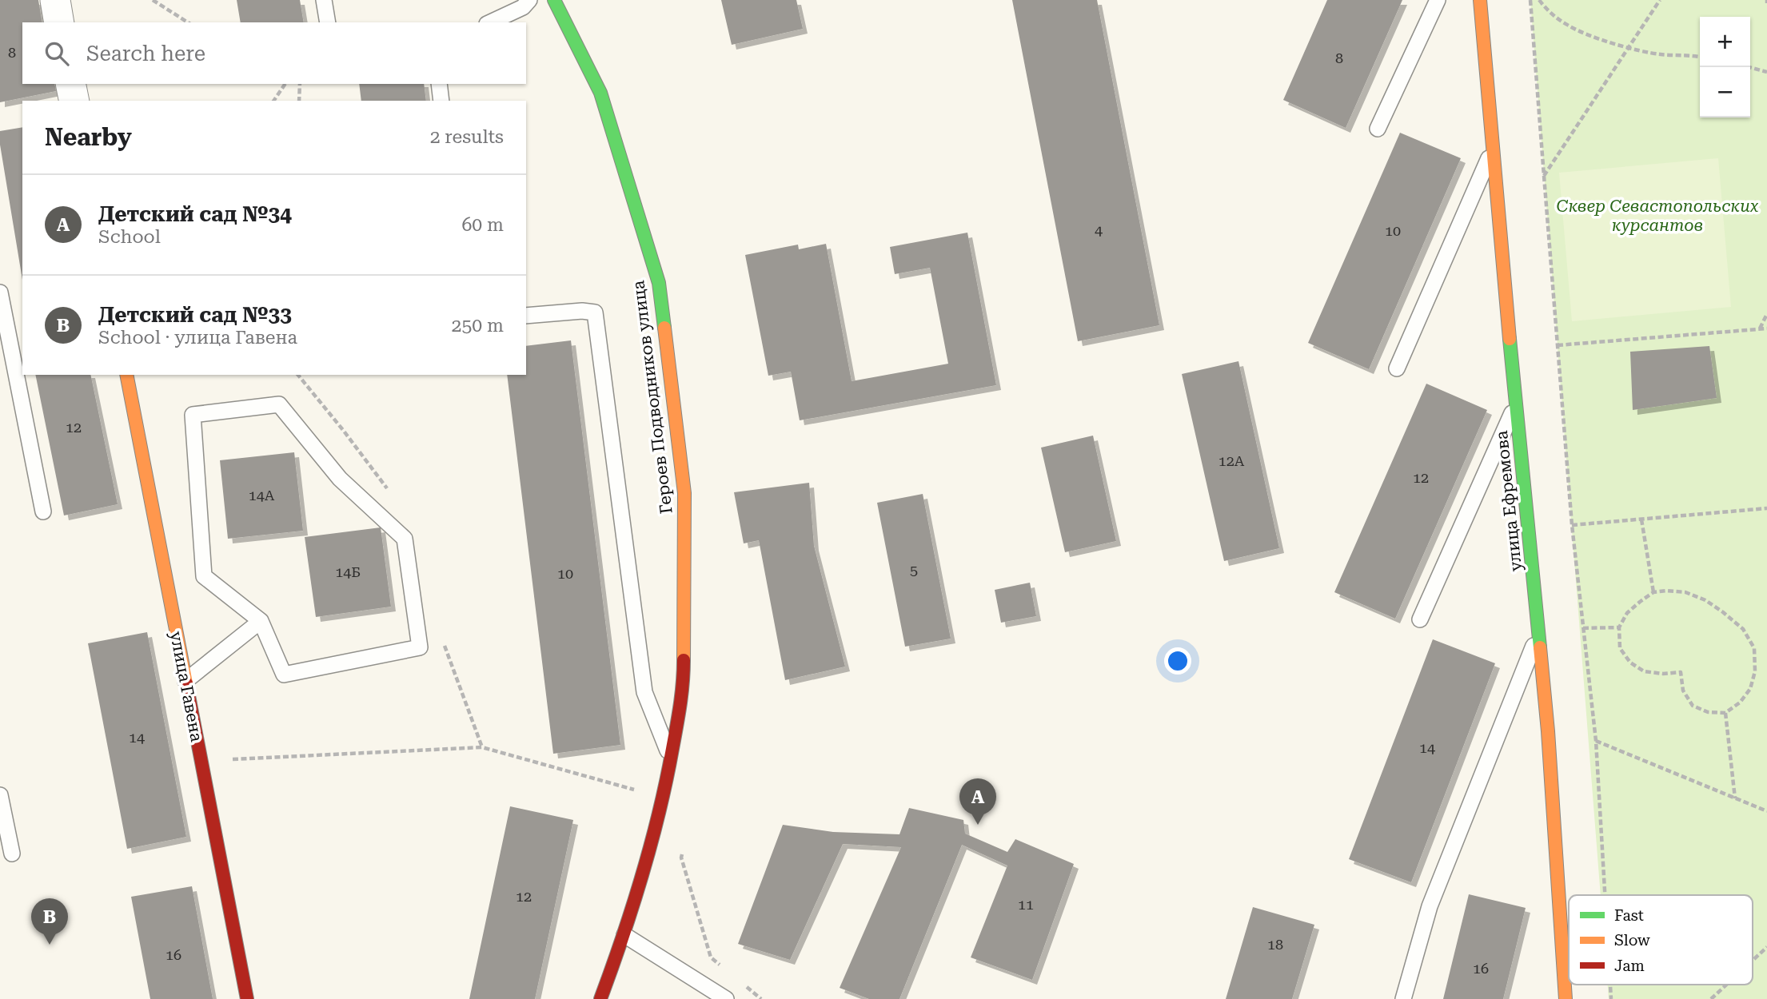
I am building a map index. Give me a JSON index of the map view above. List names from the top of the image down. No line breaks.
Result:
{"streets":{"street":["Героев Подводников улица","улица Ефремова","улица Гавена"]},"parks":["Сквер Севастопольских курсантов"],"house_numbers":["8","8","4","10","12","12А","12","14А","5","14Б","10","14","14","12","11","18","16","16"],"legend":["Fast","Slow","Jam"],"page":{"map_buttons":["+","−"],"search":"Search here","heading":["Nearby","2 results"],"list":[{"mark":"A","name":"Детский сад №34","note":"School","value":"60 m"},{"mark":"B","name":"Детский сад №33","note":"School · улица Гавена","value":"250 m"}],"pins":["A","B"]}}
